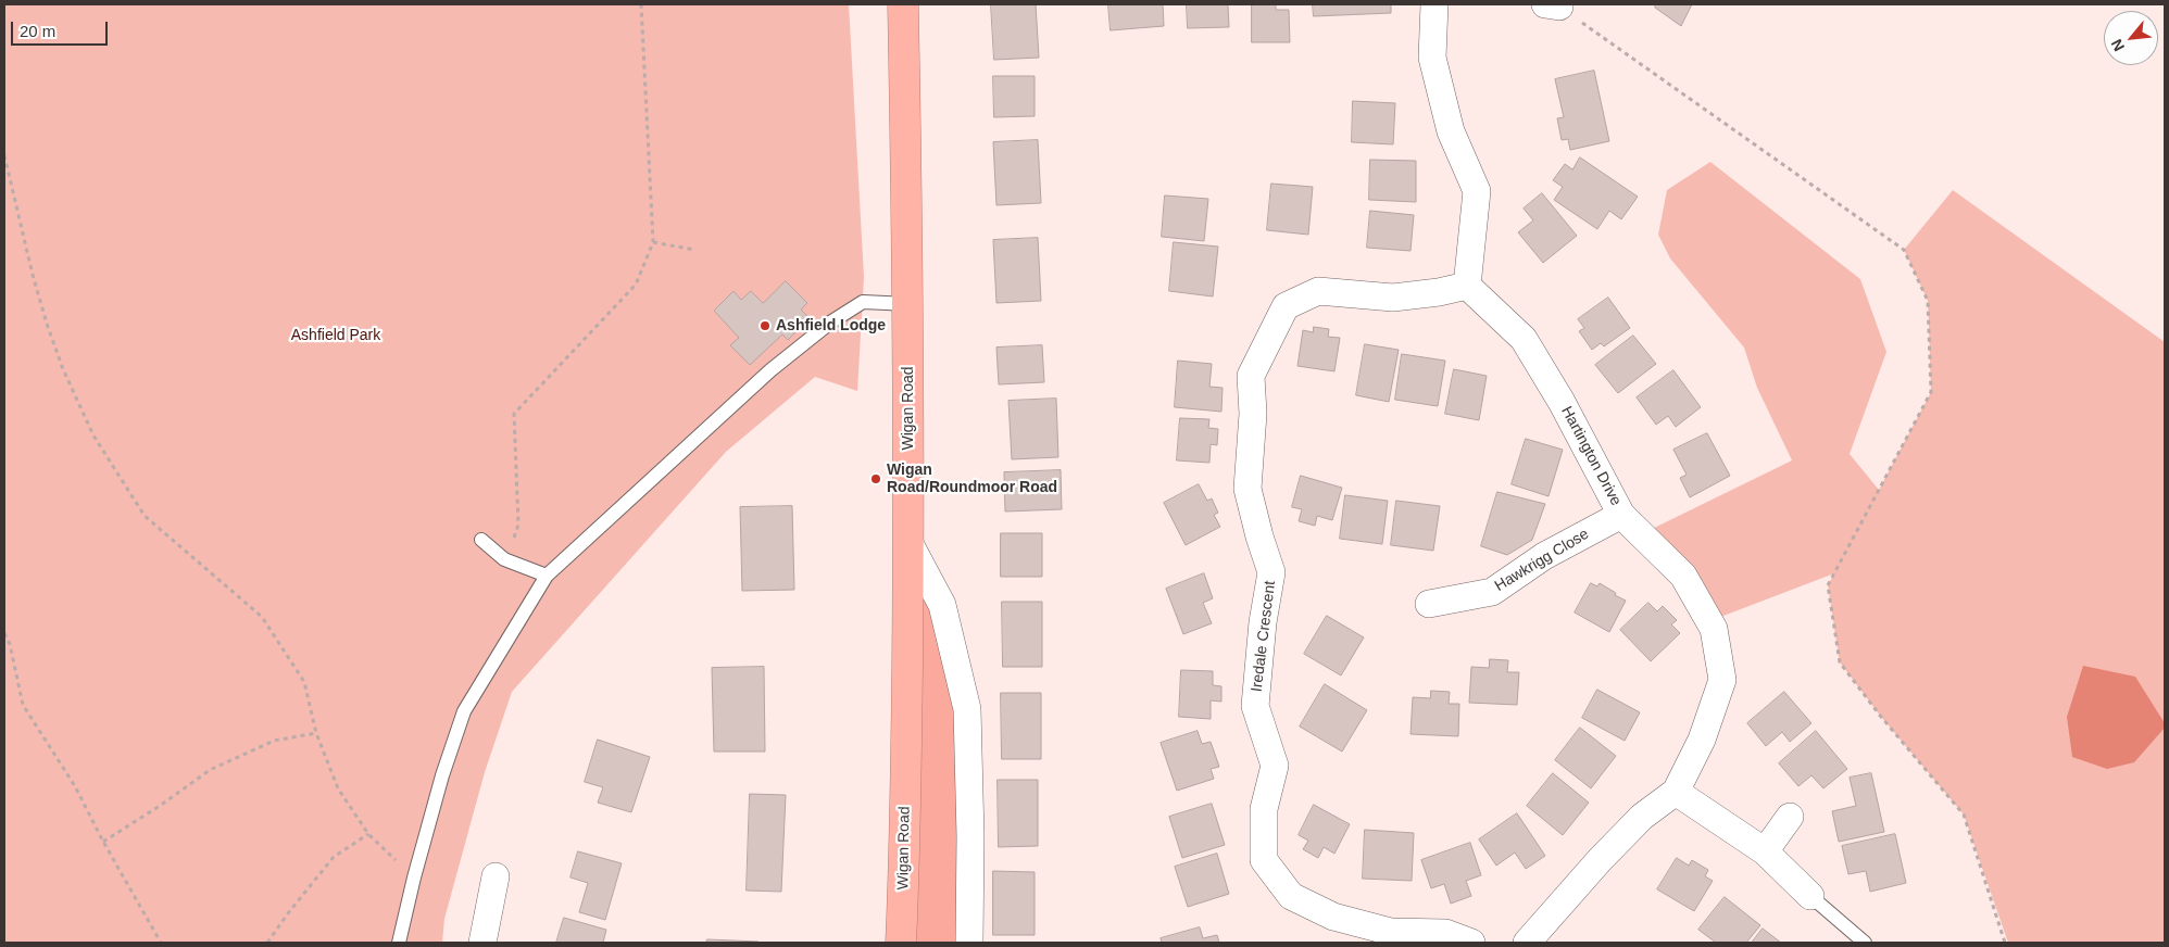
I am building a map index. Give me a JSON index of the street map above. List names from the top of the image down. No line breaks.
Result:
{"streets":{"highway":["Wigan Road"],"street":["Hartington Drive","Hawkrigg Close","Iredale Crescent"]},"crossings":[["Hartington Drive","Hawkrigg Close"],["Hartington Drive","Iredale Crescent"]],"parks":["Ashfield Park"],"places":["Ashfield Lodge","Wigan Road/Roundmoor Road"],"scale_bar":"20 m","north":"bottom left"}
